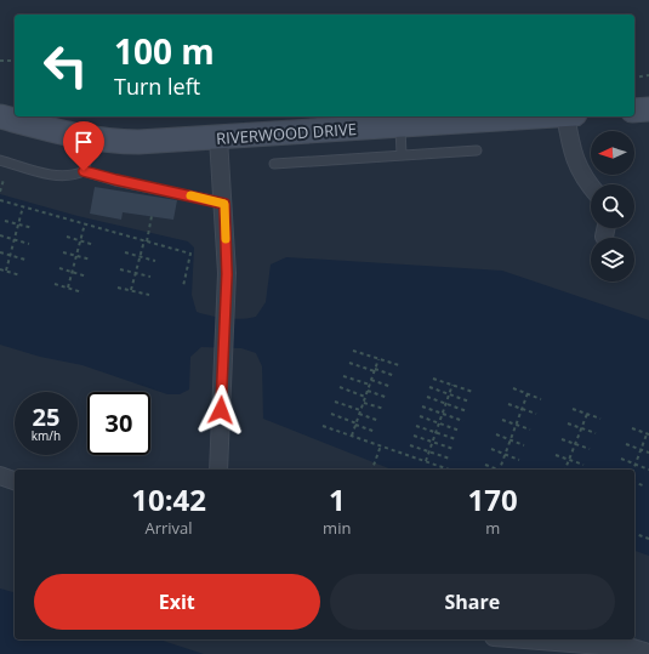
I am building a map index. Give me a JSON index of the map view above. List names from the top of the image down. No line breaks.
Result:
{"streets":{"street":["RIVERWOOD DRIVE"]},"north":"left","page":{"turn":["100 m","Turn left"],"speed":"25 km/h","limit":"30","eta":["10:42","Arrival","1","min","170","m"],"buttons":["Exit","Share"]}}
